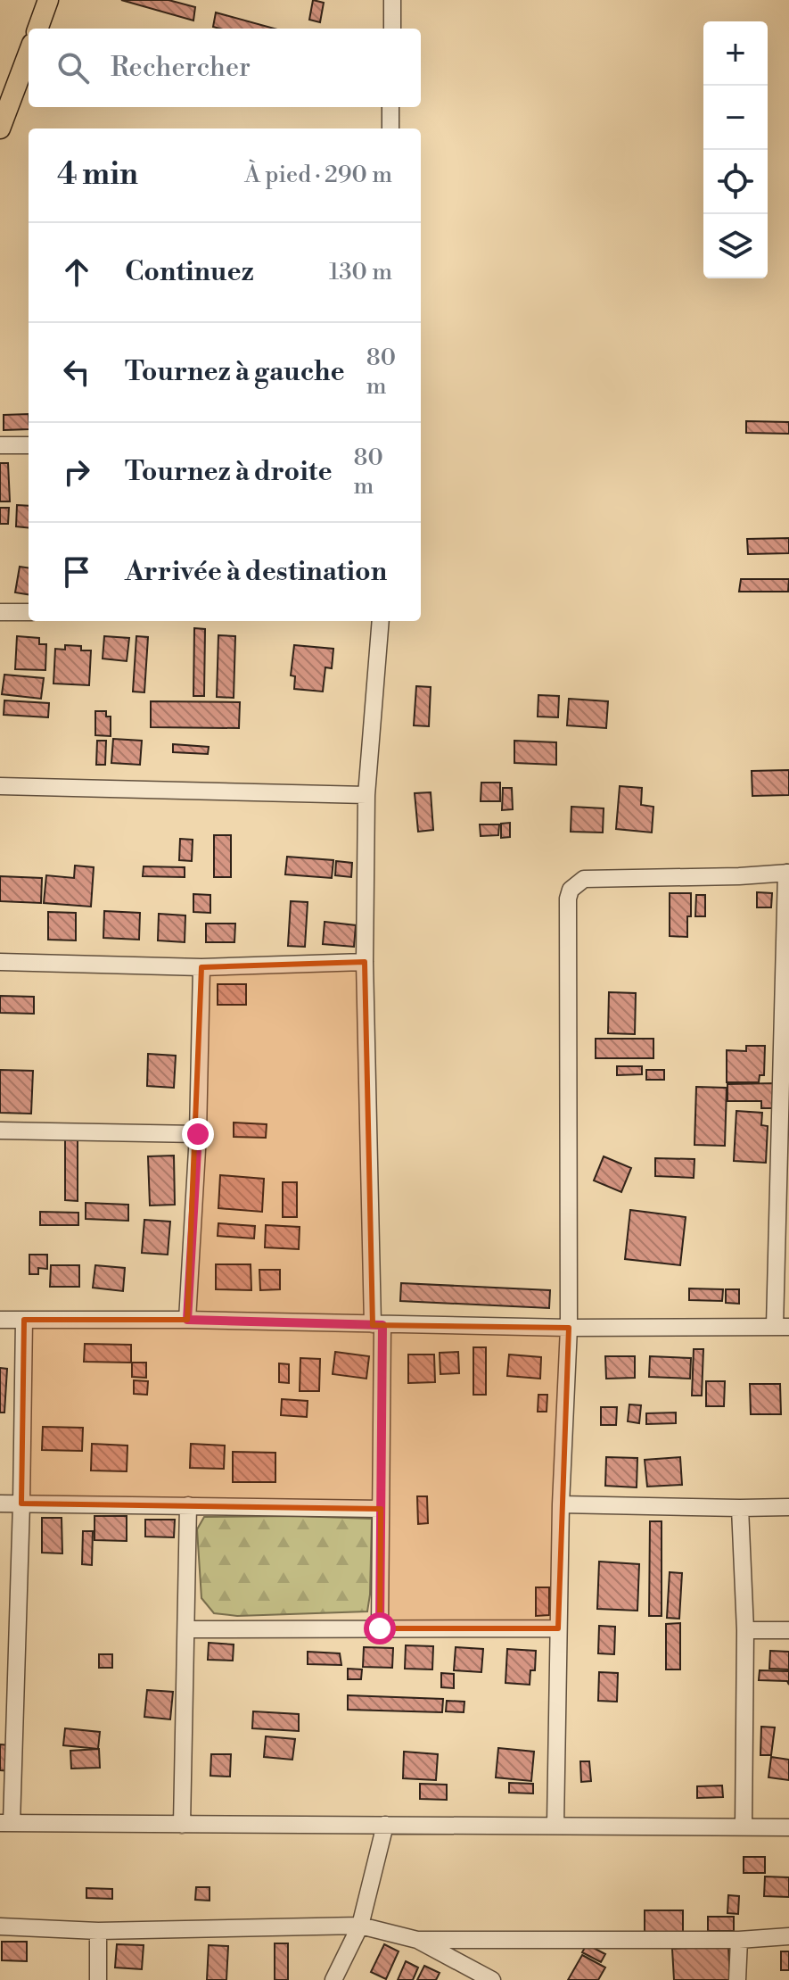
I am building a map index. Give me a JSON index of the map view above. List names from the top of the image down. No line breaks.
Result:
{"page":{"map_buttons":["+","−"],"search":"Rechercher","heading":["4 min","À pied · 290 m"],"list":[["Continuez","130 m"],["Tournez à gauche","80 m"],["Tournez à droite","80 m"],"Arrivée à destination"]}}
